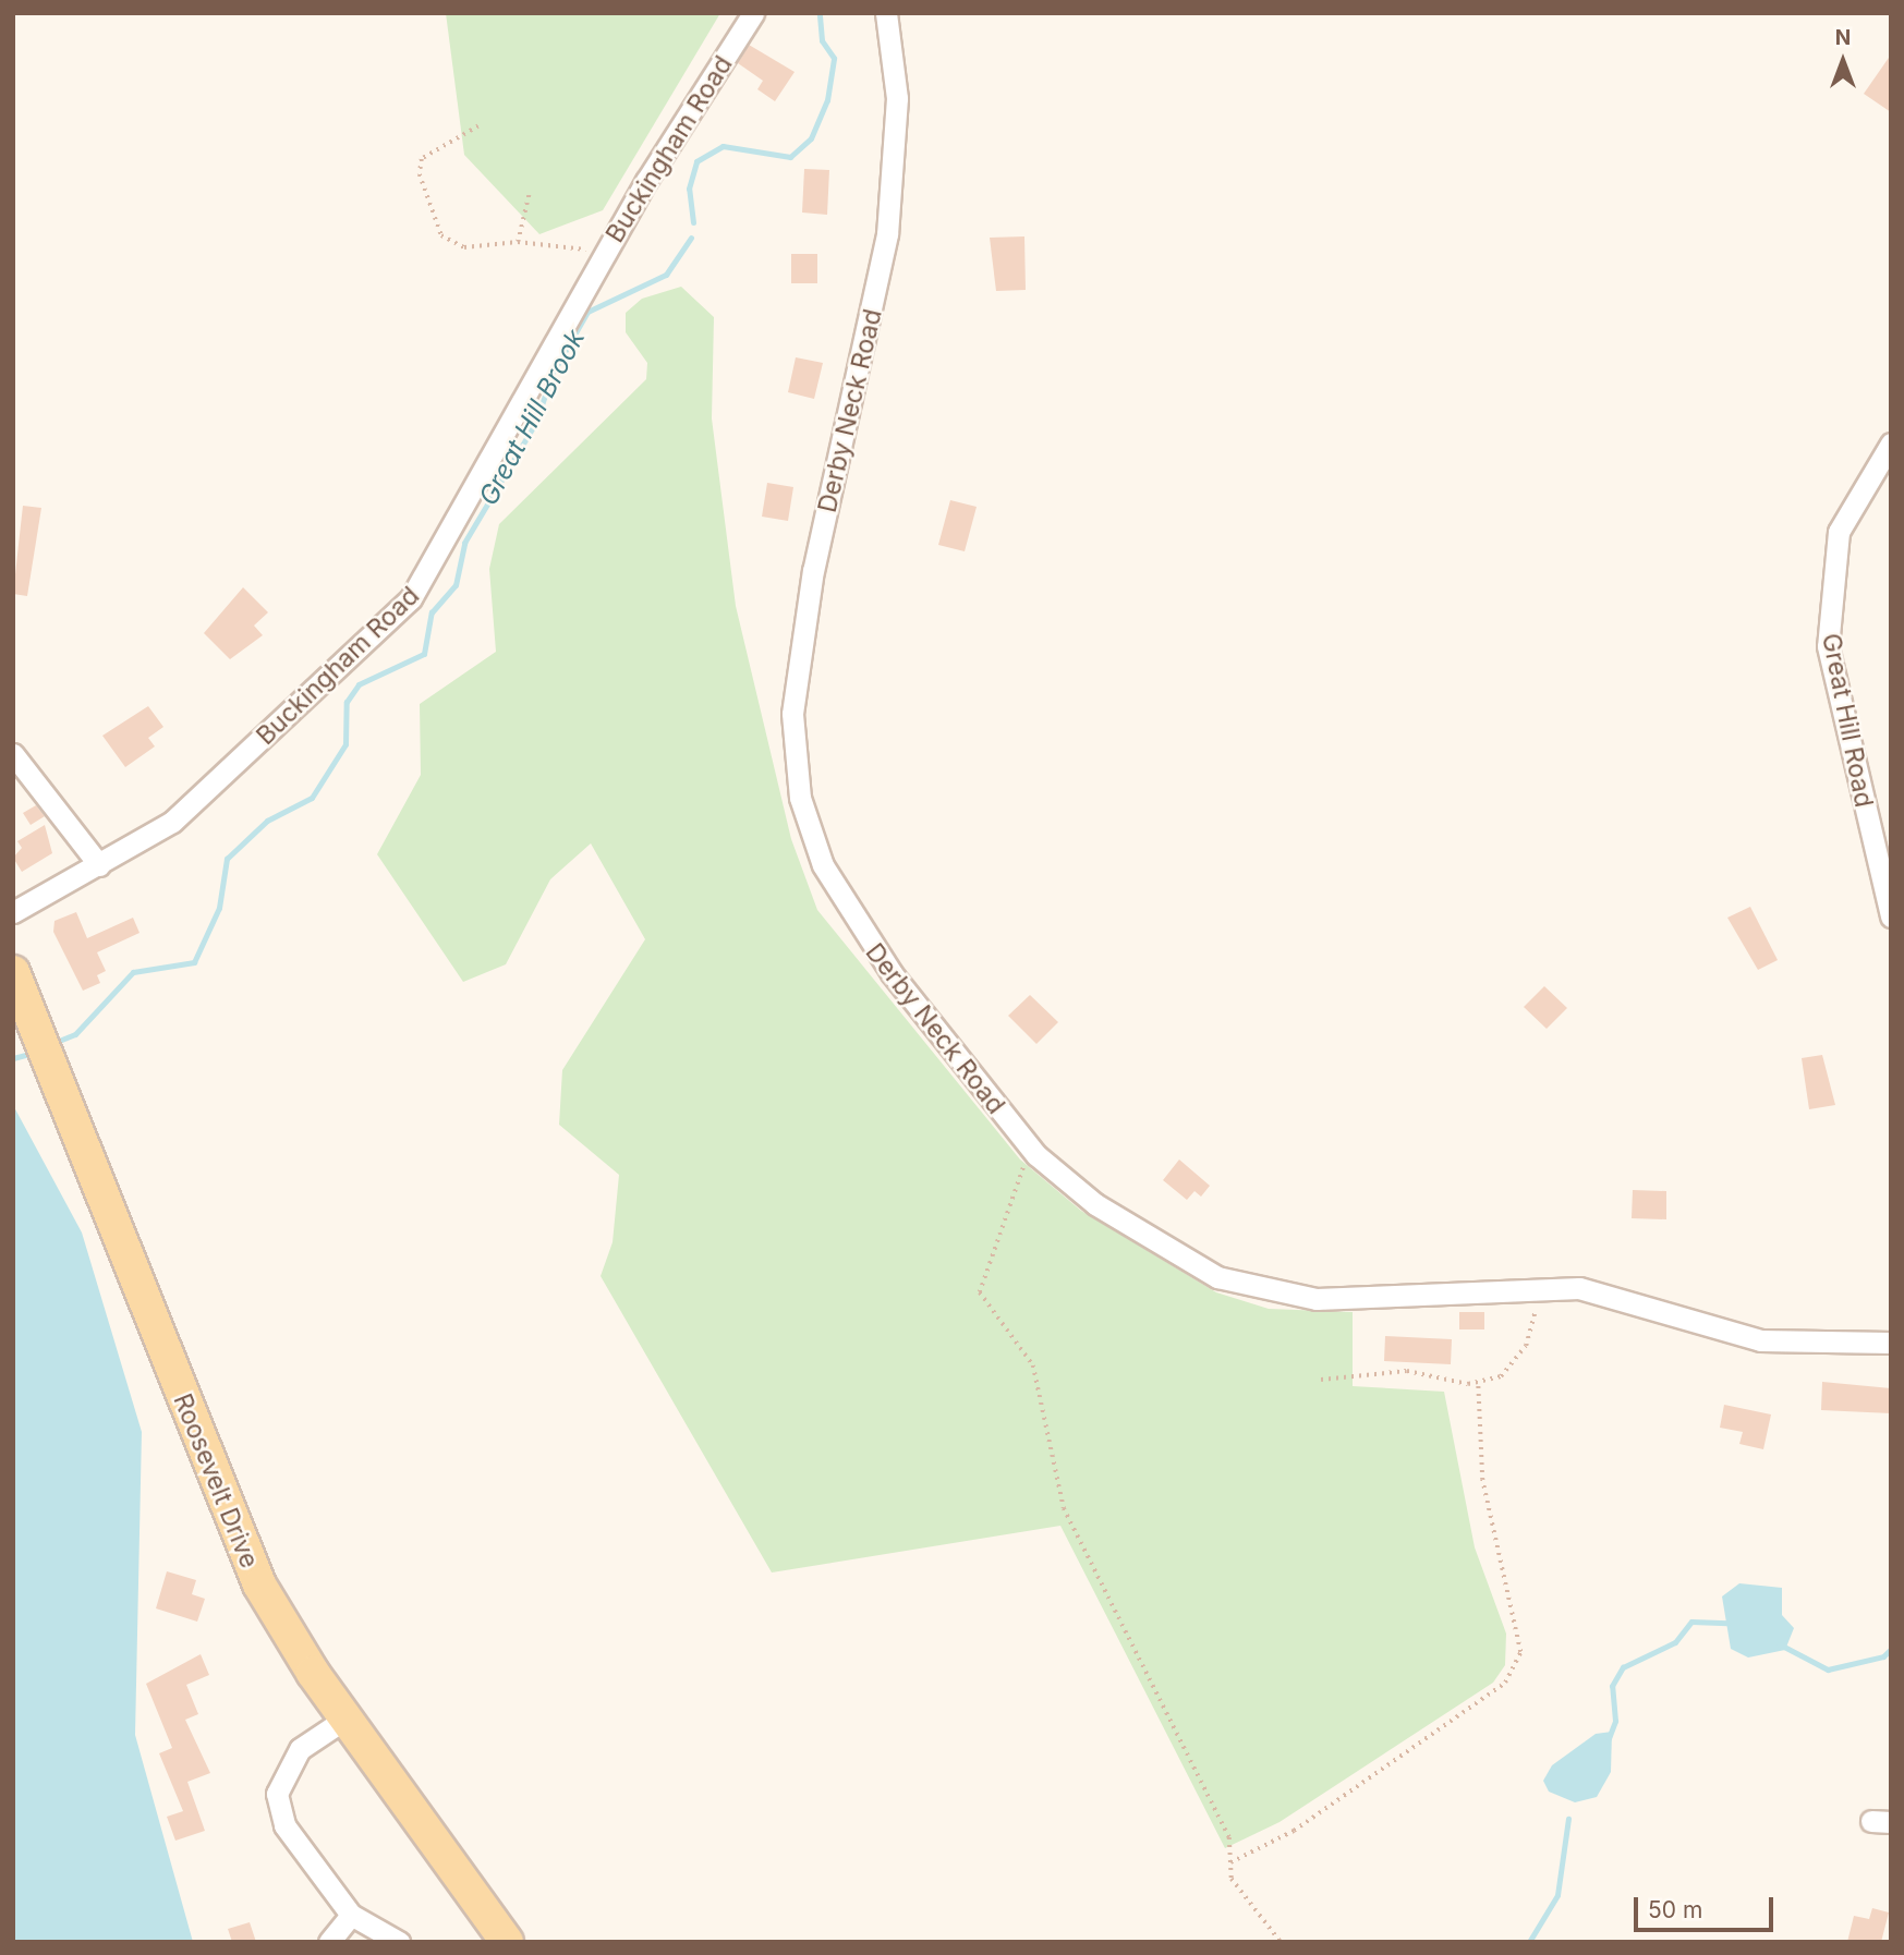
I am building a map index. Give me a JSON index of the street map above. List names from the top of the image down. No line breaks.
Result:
{"streets":{"main road":["Roosevelt Drive"],"street":["Buckingham Road","Derby Neck Road","Great Hill Road"]},"water":["Great Hill Brook"],"scale_bar":"50 m","north":"top"}
